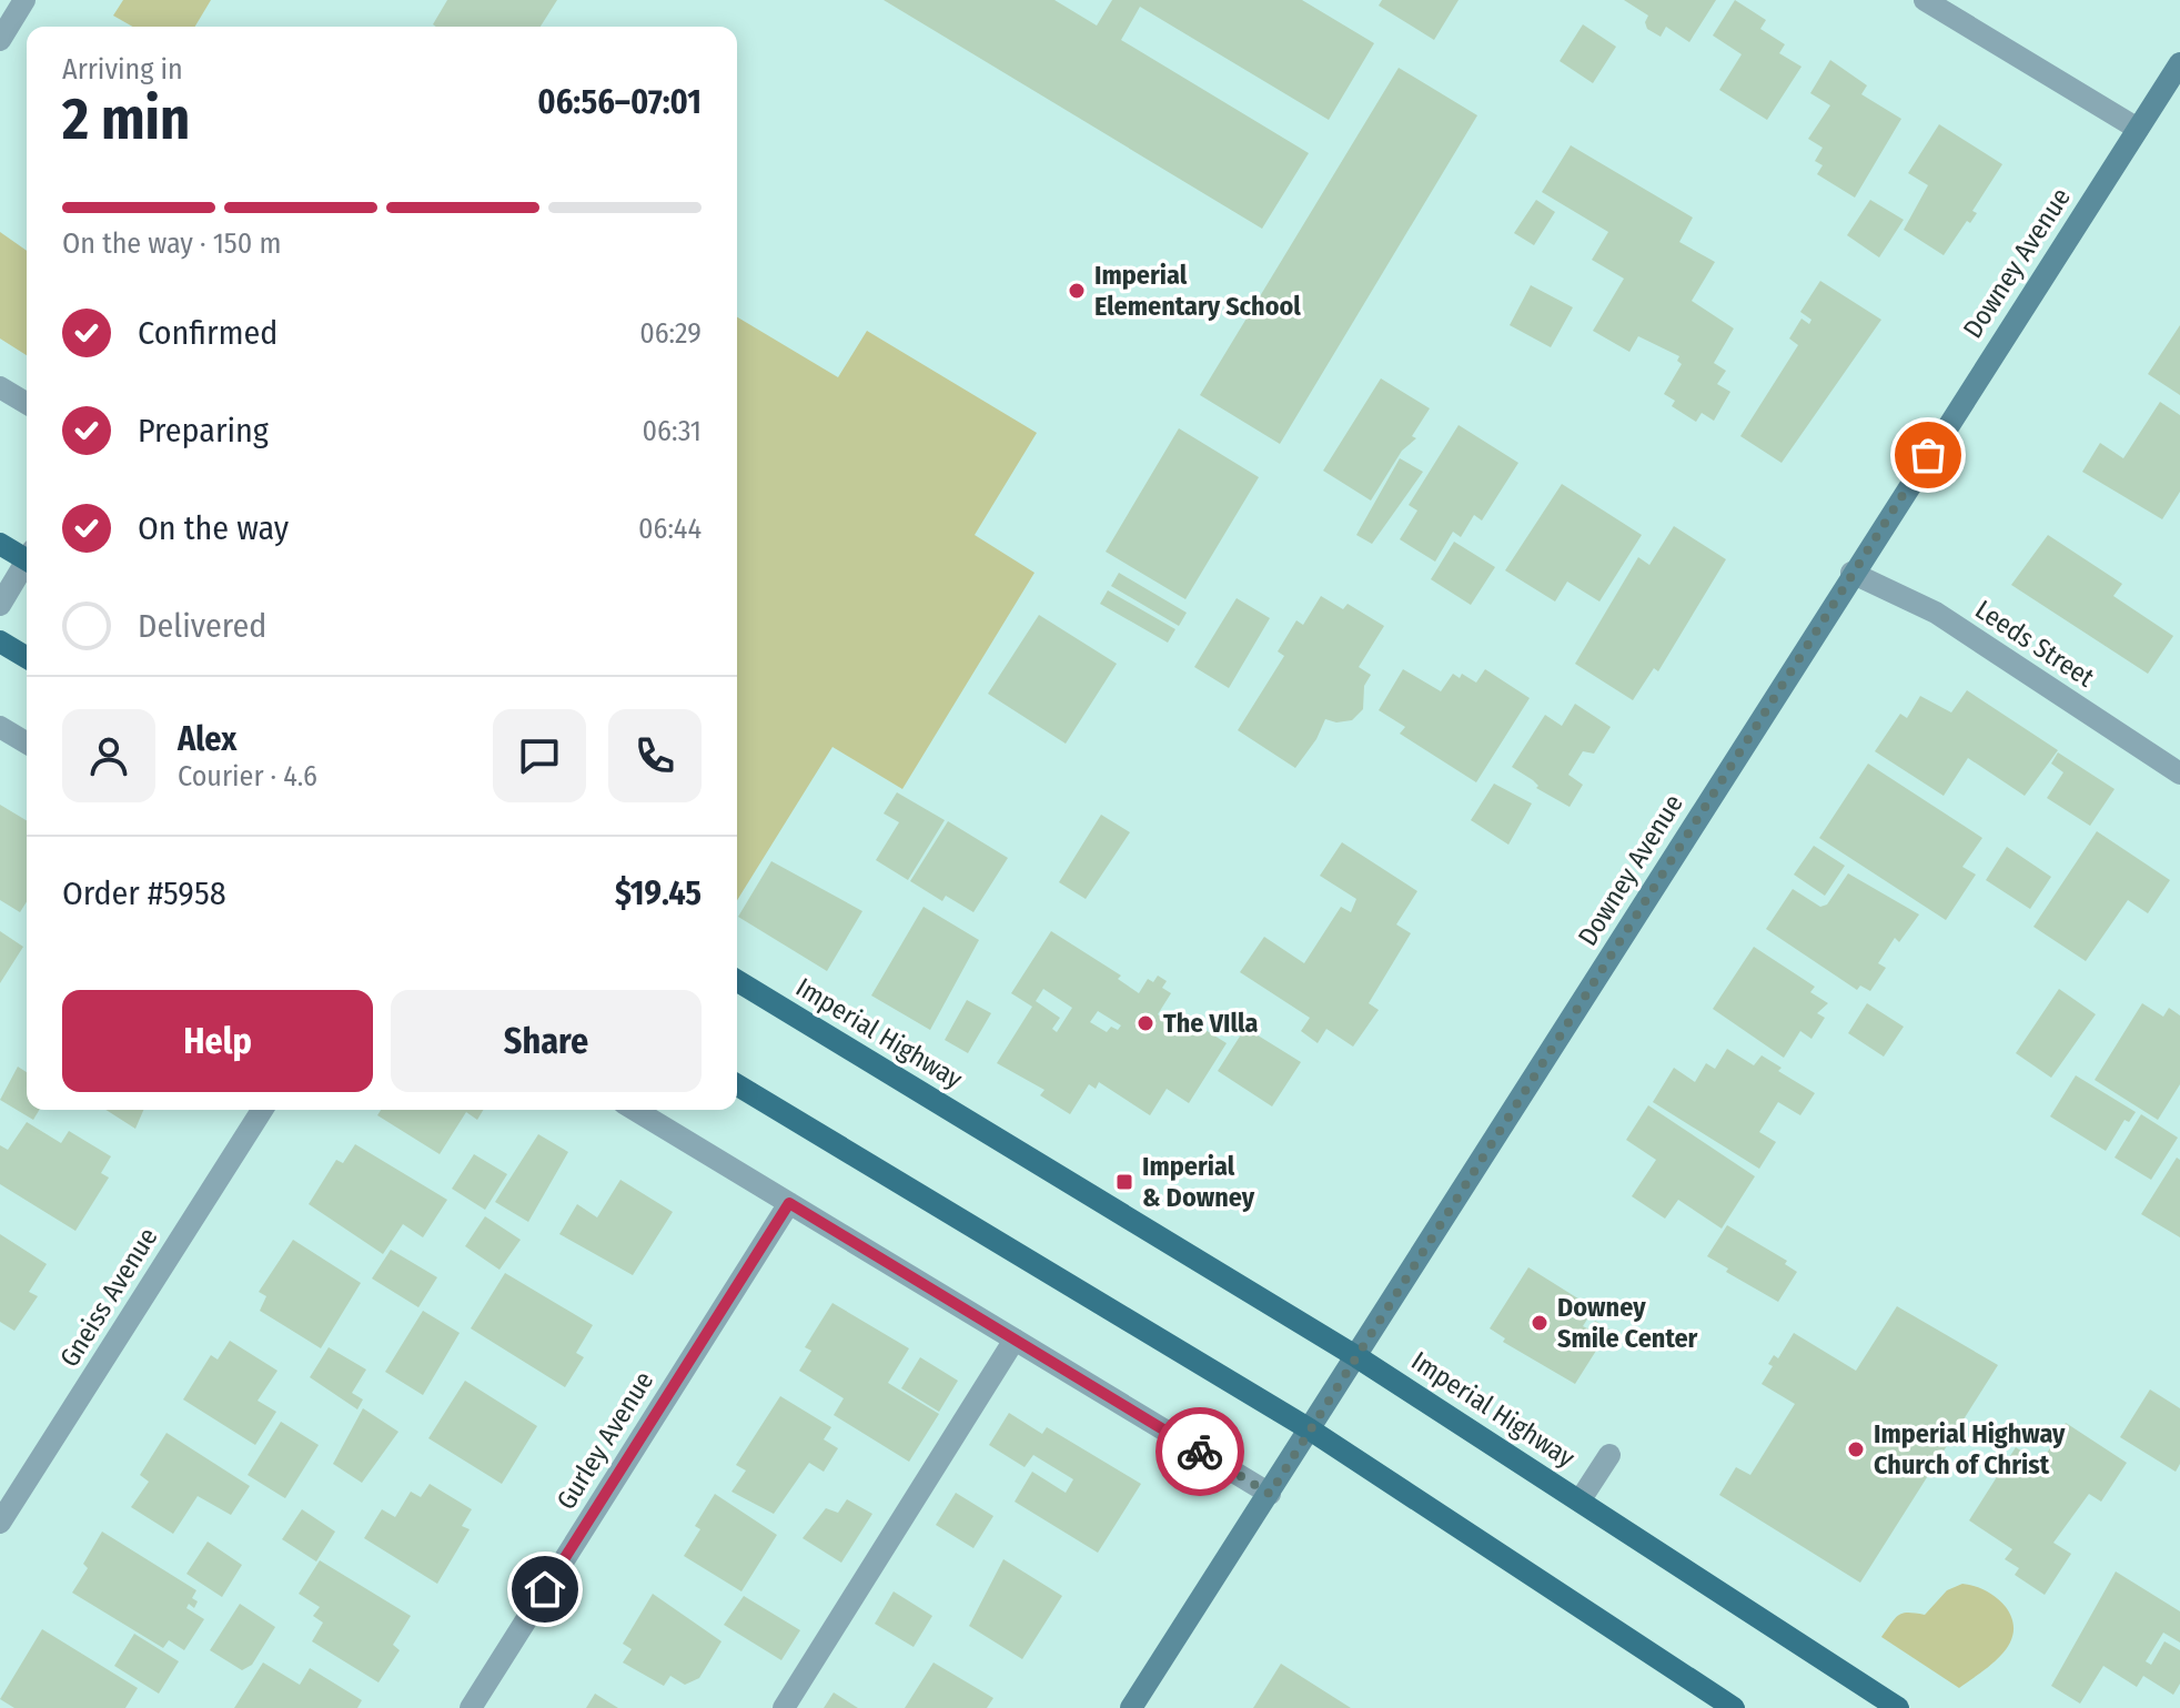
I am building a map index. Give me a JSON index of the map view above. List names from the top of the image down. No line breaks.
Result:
{"streets":{"main road":["Downey Avenue","Imperial Highway"],"street":["Leeds Street","Gneiss Avenue","Gurley Avenue"]},"crossings":[["Downey Avenue","Leeds Street"],["Downey Avenue","Imperial Highway"]],"places":{"other":["Imperial Elementary School","The VIlla","Downey Smile Center","Imperial Highway Church of Christ"],"transit":["Imperial & Downey"]},"page":{"heading":["2 min","Arriving in","06:56–07:01"],"panel":["Alex","Courier · 4.6","Order #5958","$19.45"],"bar":"On the way · 150 m","list":[["Confirmed","06:29"],["Preparing","06:31"],["On the way","06:44"],"Delivered"],"buttons":["Help","Share"]}}
